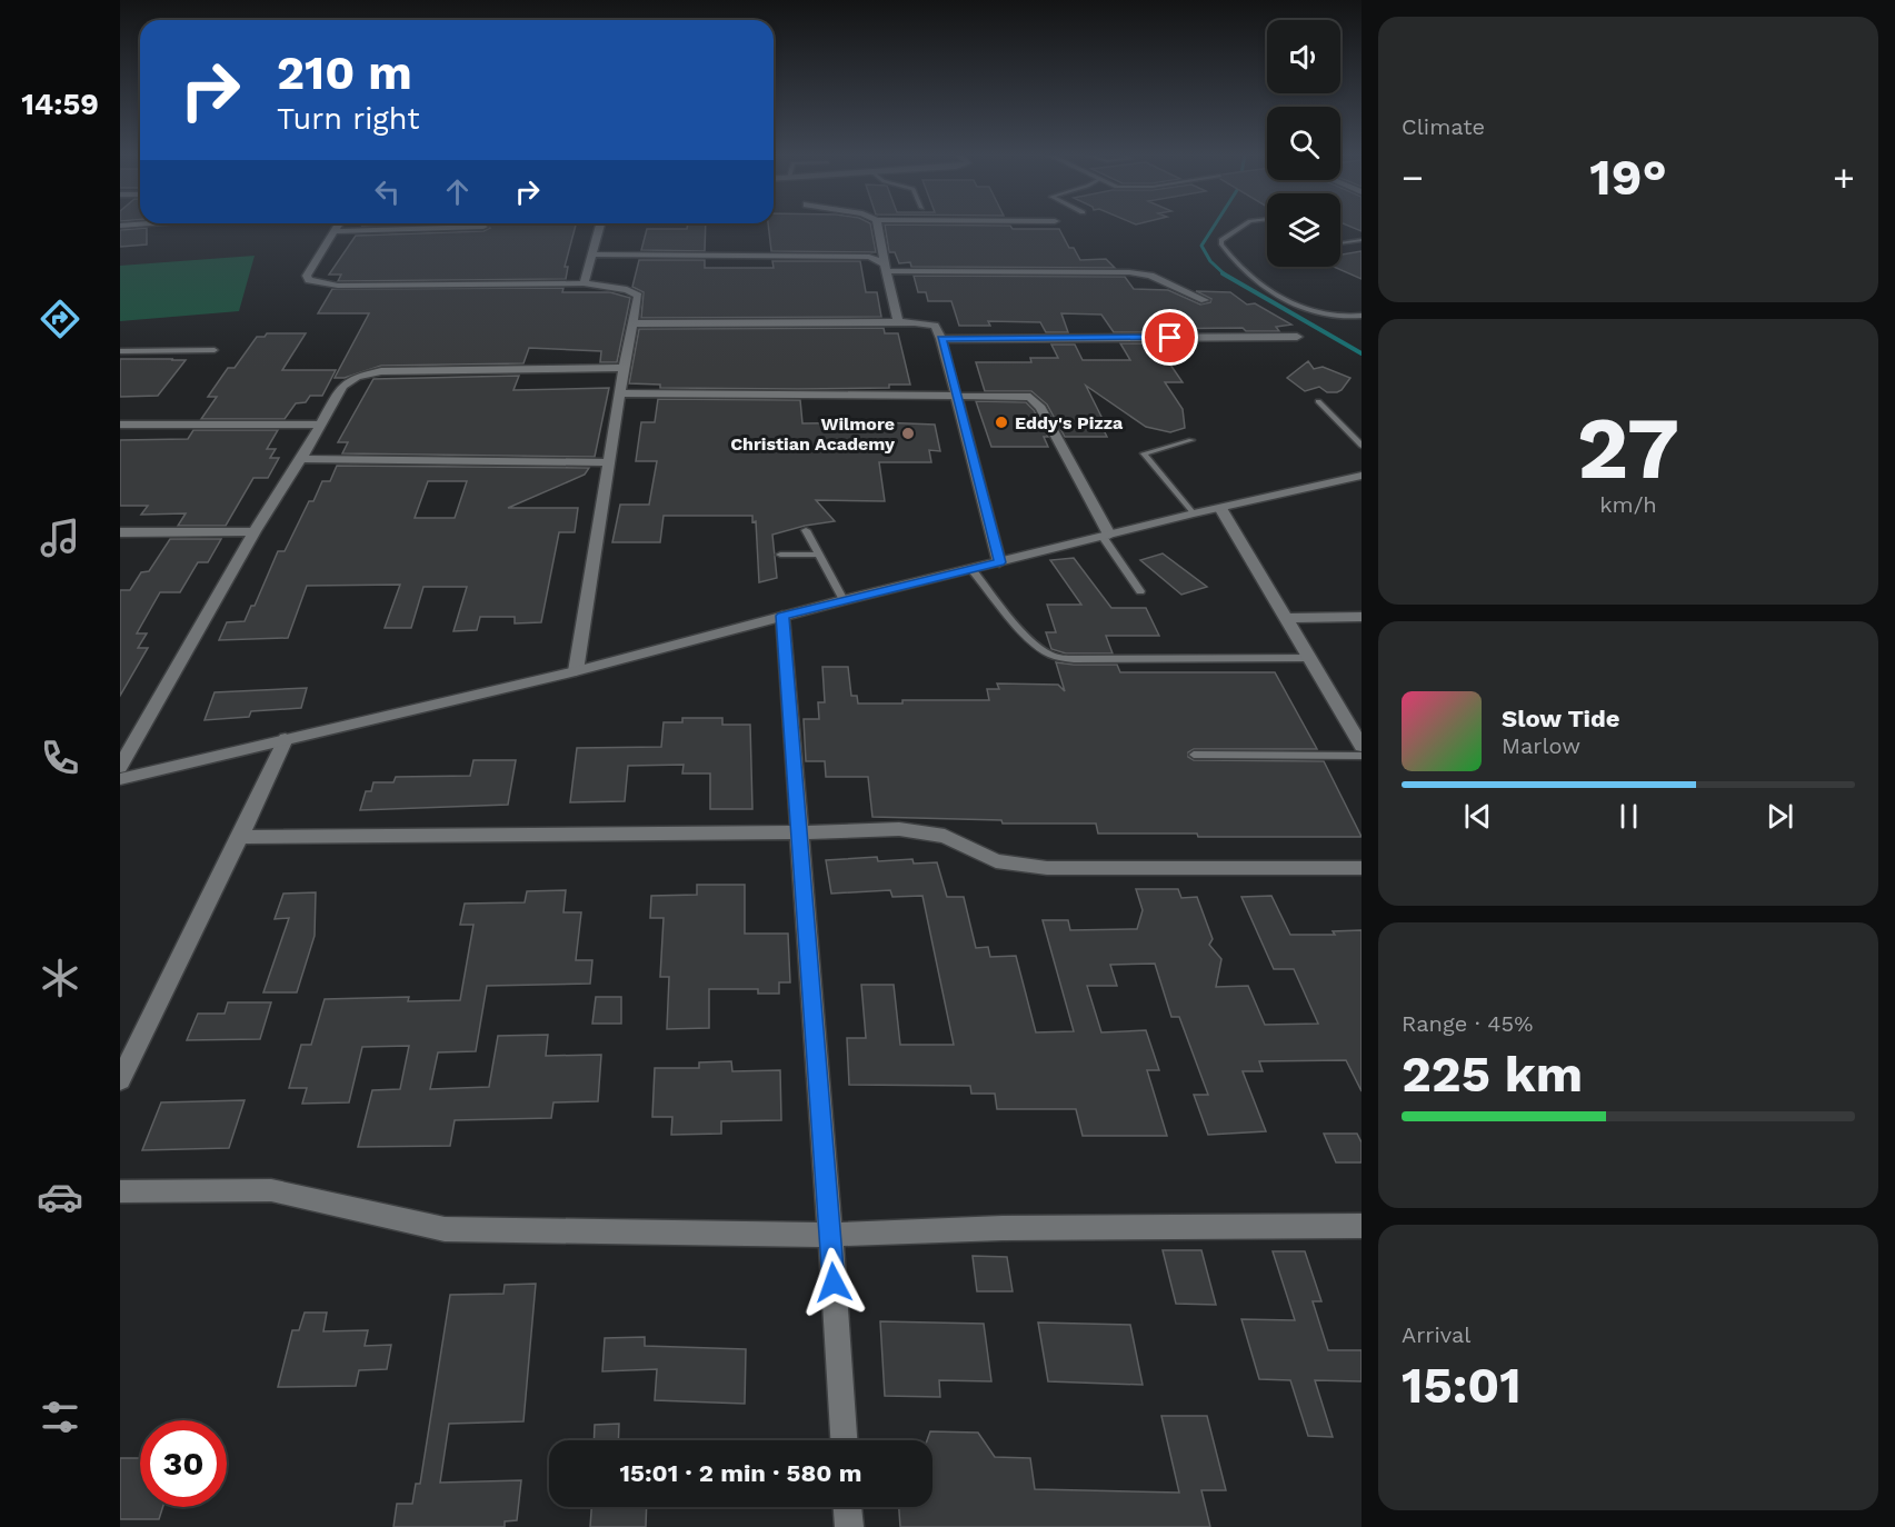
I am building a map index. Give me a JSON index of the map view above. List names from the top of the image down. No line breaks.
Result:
{"places":["Eddy's Pizza","Wilmore Christian Academy"],"page":{"tabs":"14:59","tile":["Climate",["27","km/h"],["Range · 45%","225 km"],["Arrival","15:01"]],"turn":["210 m","Turn right"],"heat":["−","19°","+"],"song":["Slow Tide","Marlow"],"limit":"30","trip":"15:01 · 2 min · 580 m"}}
